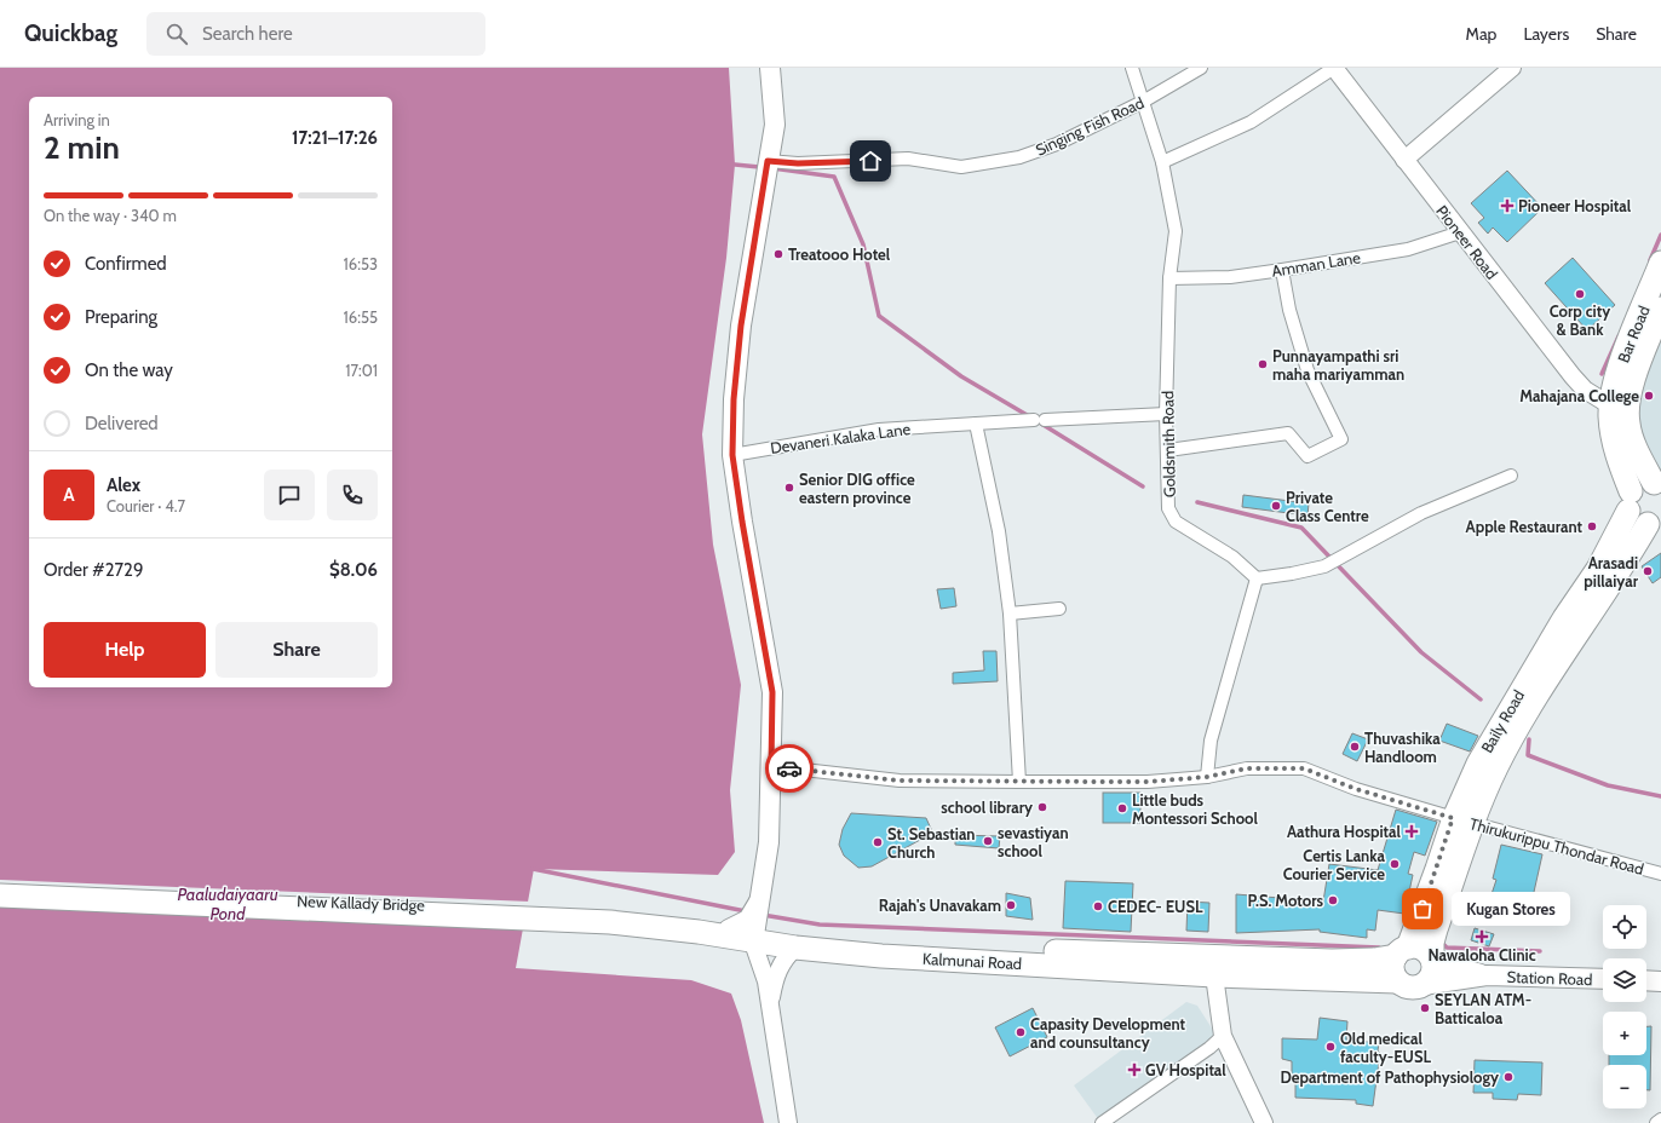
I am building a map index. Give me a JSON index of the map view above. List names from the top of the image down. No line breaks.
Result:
{"streets":{"highway":["Bar Road","Baily Road","New Kallady Bridge","Kalmunai Road"],"main road":["Station Road"],"street":["Singing Fish Road","Pioneer Road","Amman Lane","Devaneri Kalaka Lane","Goldsmith Road","Thirukurippu Thondar Road"]},"crossings":[["Singing Fish Road","Goldsmith Road"],["Pioneer Road","Amman Lane"],["Pioneer Road","Bar Road"],["Amman Lane","Goldsmith Road"],["Bar Road","Baily Road"],["Devaneri Kalaka Lane","Goldsmith Road"],["Baily Road","Thirukurippu Thondar Road"],["Baily Road","Kalmunai Road"],["Baily Road","Station Road"],["New Kallady Bridge","Kalmunai Road"],["Kalmunai Road","Station Road"]],"water":["Paaludaiyaaru Pond"],"places":{"health":["Pioneer Hospital","Aathura Hospital","Nawaloha Clinic","GV Hospital"],"other":["Treatooo Hotel","Corp city & Bank","Punnayampathi sri maha mariyamman","Mahajana College","Senior DIG office eastern province","Private Class Centre","Apple Restaurant","Arasadi pillaiyar","Thuvashika Handloom","school library","Little buds Montessori School","sevastiyan school","St. Sebastian Church","Certis Lanka Courier Service","P.S. Motors","Rajah's Unavakam","CEDEC- EUSL","Kugan Stores","SEYLAN ATM- Batticaloa","Capasity Development and counsultancy","Old medical faculty-EUSL","Department of Pathophysiology"]},"page":{"header":"Quickbag","search":"Search here","nav":["Map","Layers","Share"],"heading":["2 min","Arriving in","17:21–17:26"],"panel":["Alex","Courier · 4.7","Order #2729","$8.06"],"bar":"On the way · 340 m","list":[["Confirmed","16:53"],["Preparing","16:55"],["On the way","17:01"],"Delivered"],"round":"A","buttons":["Help","Share"],"bubble":"Kugan Stores","map_buttons":["+","−"]}}
